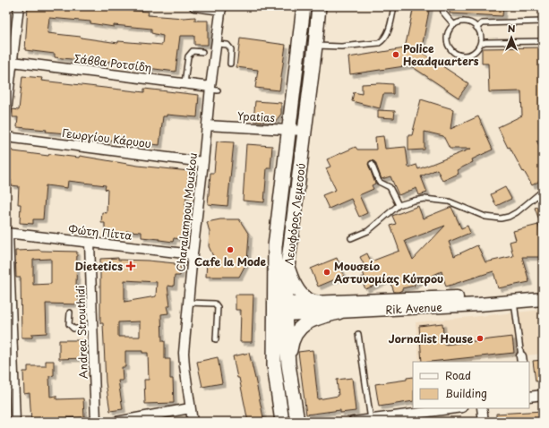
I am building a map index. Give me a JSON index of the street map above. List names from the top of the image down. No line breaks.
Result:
{"streets":{"main road":["Λεωφόρος Λεμεσού","Rik Avenue"],"street":["Σάββα Ροτσίδη","Ypatias","Γεωργίου Κάρυου","Charalampou Mouskou","Φώτη Πίττα","Andrea Strouthidi"]},"crossings":[["Σάββα Ροτσίδη","Charalampou Mouskou"],["Ypatias","Charalampou Mouskou"],["Ypatias","Λεωφόρος Λεμεσού"],["Γεωργίου Κάρυου","Charalampou Mouskou"],["Charalampou Mouskou","Φώτη Πίττα"],["Λεωφόρος Λεμεσού","Rik Avenue"],["Φώτη Πίττα","Andrea Strouthidi"]],"places":{"other":["Police Headquarters","Cafe la Mode","Μουσείο Αστυνομίας Κύπρου","Jornalist House"],"health":["Dietetics"]},"legend":["Road","Building"],"north":"top"}
